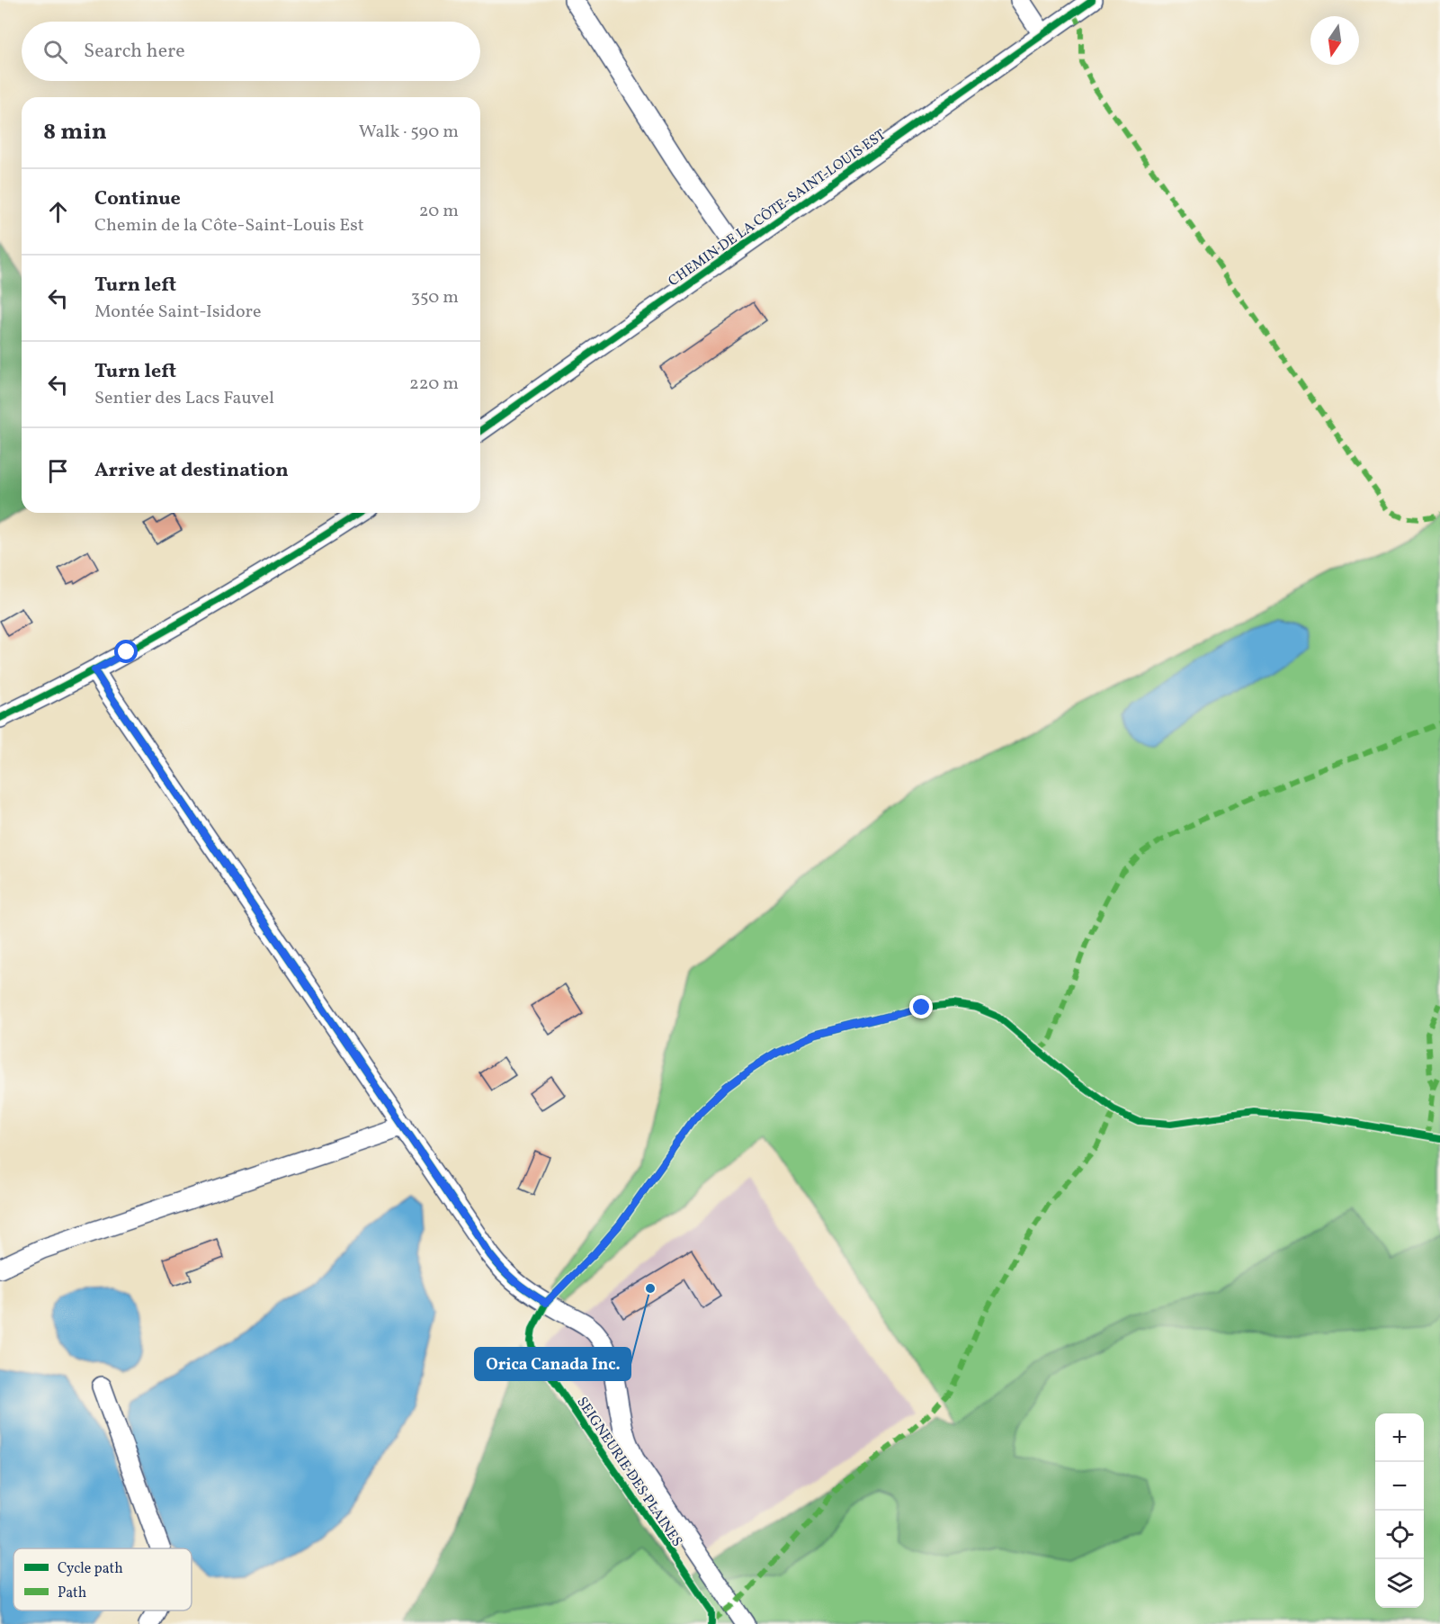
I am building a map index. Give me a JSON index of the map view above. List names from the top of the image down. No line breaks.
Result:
{"streets":{"street":["CHEMIN DE LA CÔTE-SAINT-LOUIS EST"],"cycle path":["SEIGNEURIE DES PLAINES"]},"places":["Orica Canada Inc."],"legend":["Cycle path","Path"],"north":"bottom","page":{"search":"Search here","heading":["8 min","Walk · 590 m"],"list":[["Continue","Chemin de la Côte-Saint-Louis Est","20 m"],["Turn left","Montée Saint-Isidore","350 m"],["Turn left","Sentier des Lacs Fauvel","220 m"],"Arrive at destination"],"map_buttons":["+","−"]}}
